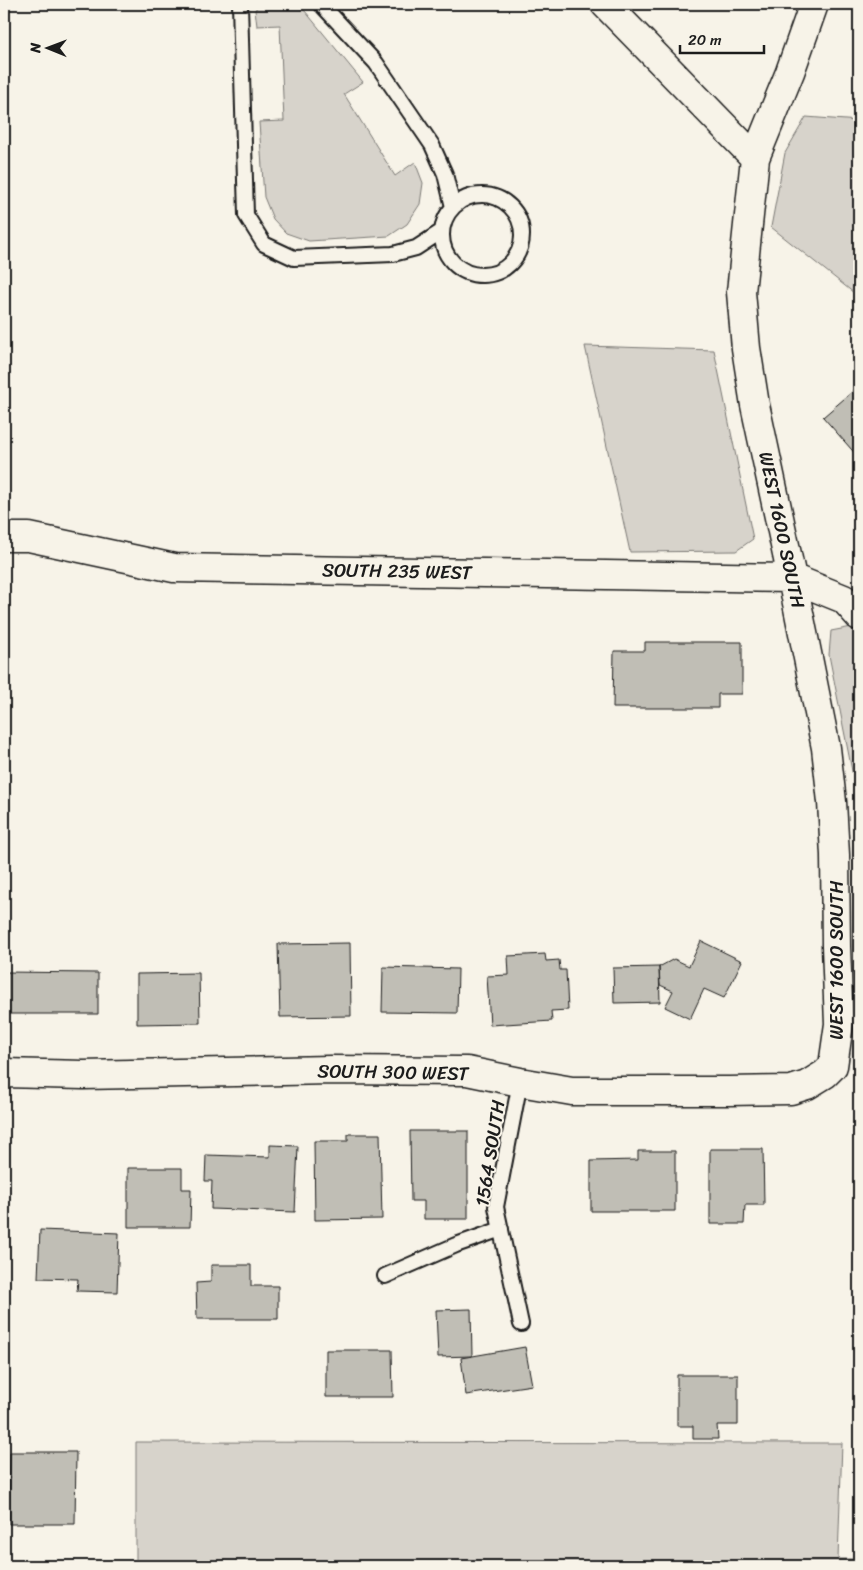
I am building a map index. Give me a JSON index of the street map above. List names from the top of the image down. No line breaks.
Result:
{"streets":{"street":["WEST 1600 SOUTH","SOUTH 235 WEST","SOUTH 300 WEST"],"lane":["1564 SOUTH"]},"crossings":[["WEST 1600 SOUTH","SOUTH 235 WEST"],["WEST 1600 SOUTH","SOUTH 300 WEST"],["SOUTH 300 WEST","1564 SOUTH"]],"scale_bar":"20 m","north":"left"}
